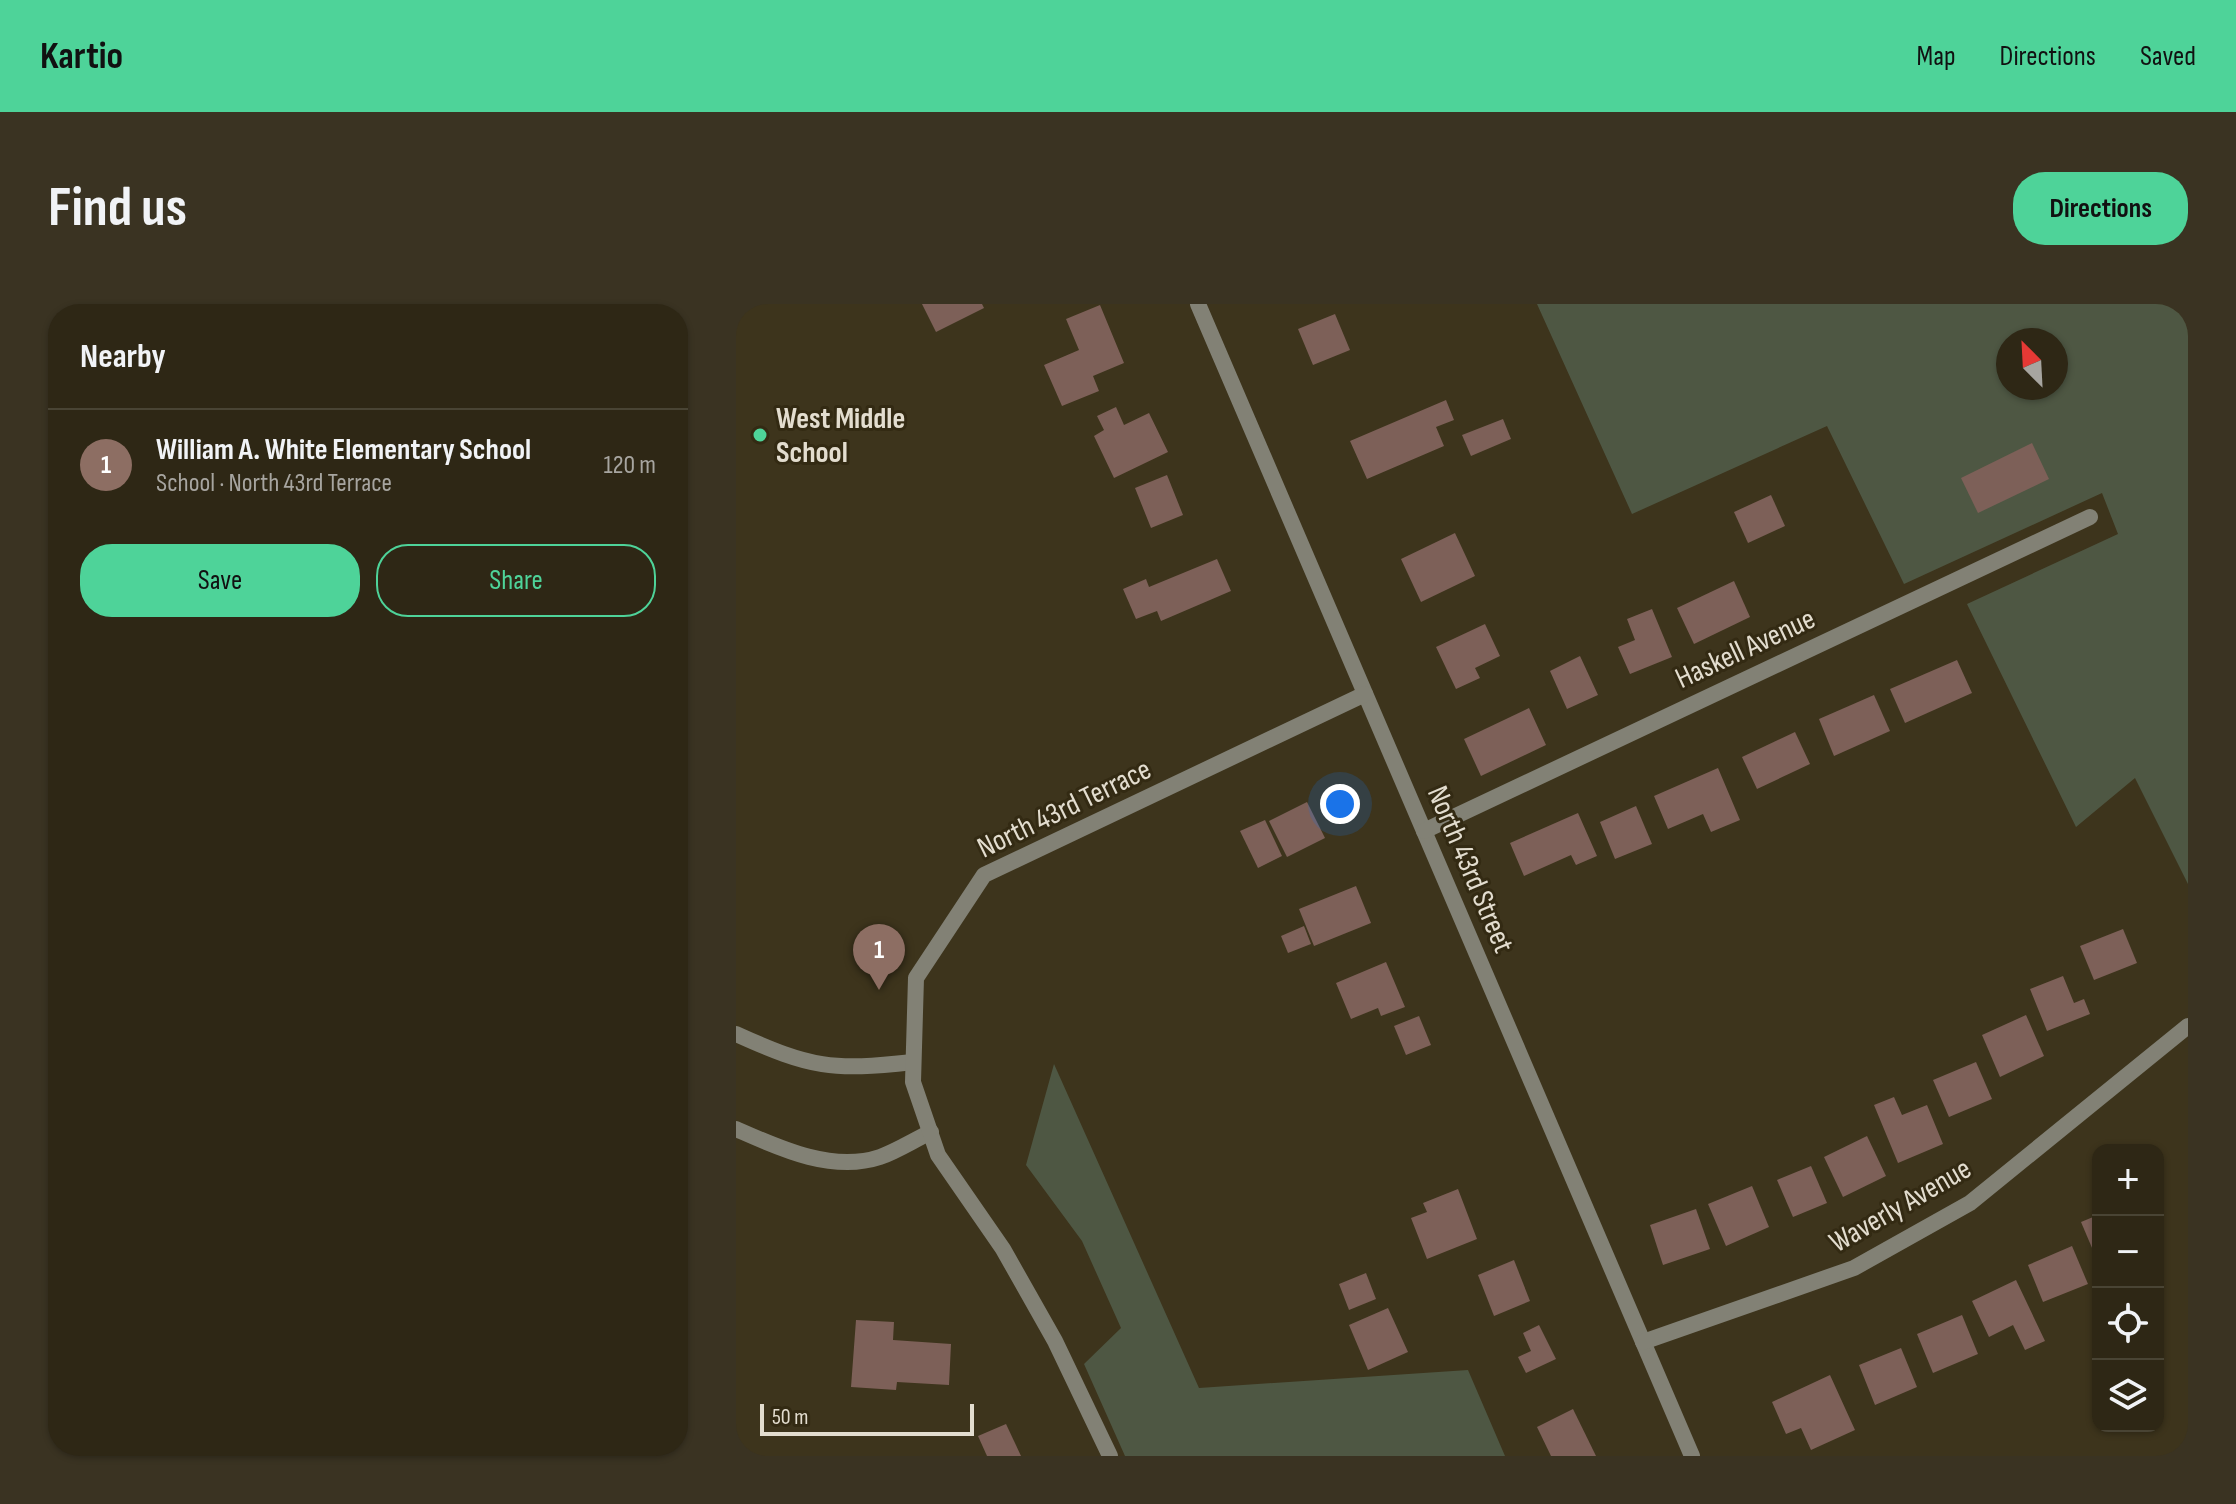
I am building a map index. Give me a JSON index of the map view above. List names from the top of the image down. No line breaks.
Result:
{"streets":{"street":["Haskell Avenue","North 43rd Terrace","North 43rd Street","Waverly Avenue"]},"crossings":[["Haskell Avenue","North 43rd Street"],["North 43rd Terrace","North 43rd Street"],["North 43rd Street","Waverly Avenue"]],"places":["West Middle School"],"scale_bar":"50 m","north":"top left","page":{"header":"Kartio","nav":["Map","Directions","Saved"],"buttons":["Directions",["Save","Share"]],"title":"Find us","heading":"Nearby","list":[{"mark":"1","name":"William A. White Elementary School","note":"School · North 43rd Terrace","value":"120 m"}],"pins":"1","map_buttons":["+","−"],"scale":"50 m"}}
